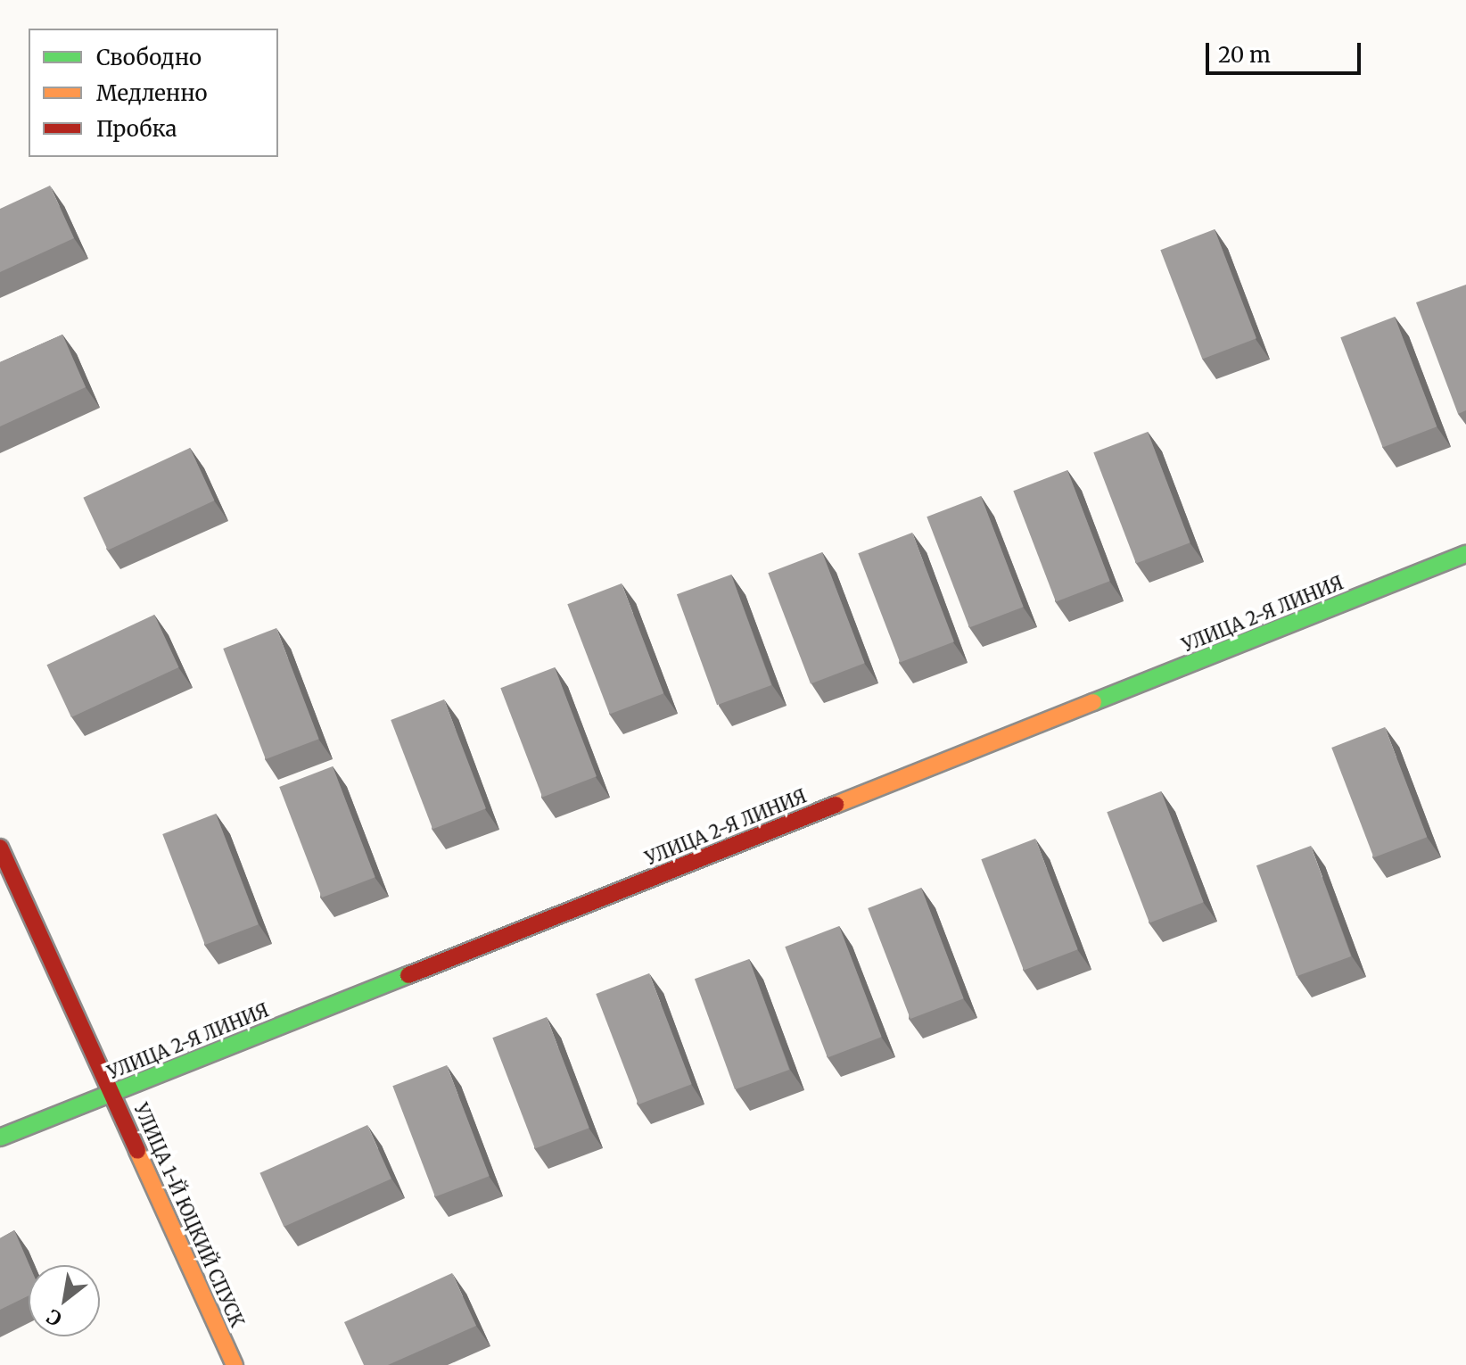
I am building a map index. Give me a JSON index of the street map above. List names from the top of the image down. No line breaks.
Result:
{"streets":{"street":["УЛИЦА 2-Я ЛИНИЯ","УЛИЦА 1-Й ЮЦКИЙ СПУСК"]},"crossings":[["УЛИЦА 2-Я ЛИНИЯ","УЛИЦА 1-Й ЮЦКИЙ СПУСК"]],"legend":["Свободно","Медленно","Пробка"],"scale_bar":"20 m","north":"bottom left"}
